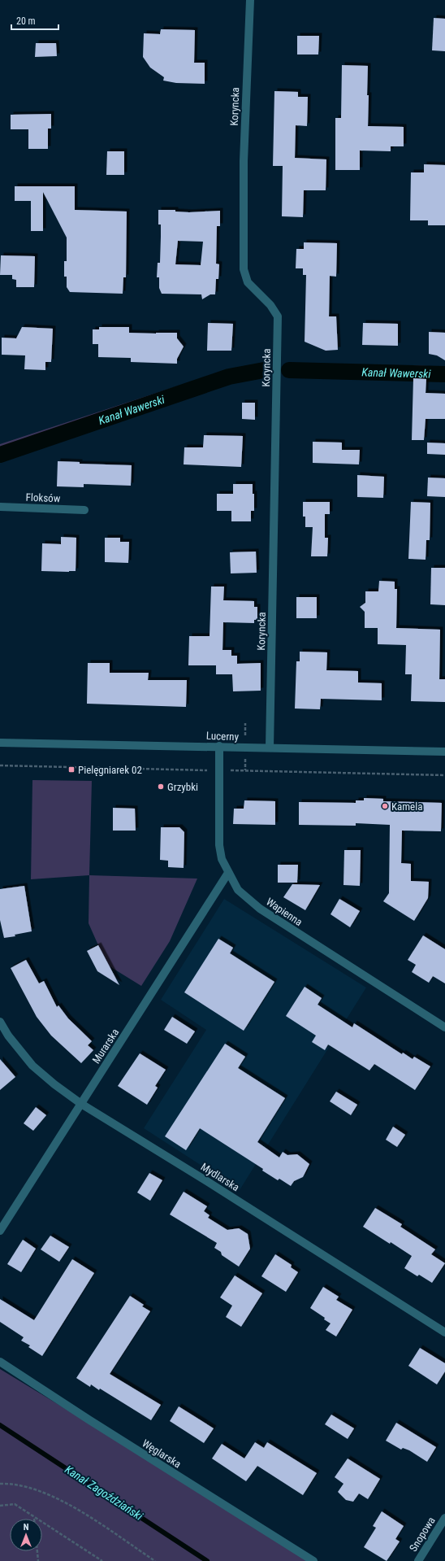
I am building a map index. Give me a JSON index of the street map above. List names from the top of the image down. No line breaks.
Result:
{"streets":{"street":["Koryncka","Floksów","Lucerny","Wapienna","Murarska","Mydlarska","Węglarska","Snopowa"]},"crossings":[["Koryncka","Lucerny"],["Lucerny","Wapienna"],["Wapienna","Murarska"],["Murarska","Mydlarska"]],"water":["Kanał Wawerski","Kanał Zagoździański"],"places":{"transit":["Pielęgniarek 02"],"other":["Grzybki","Kamela"]},"scale_bar":"20 m","north":"top"}
